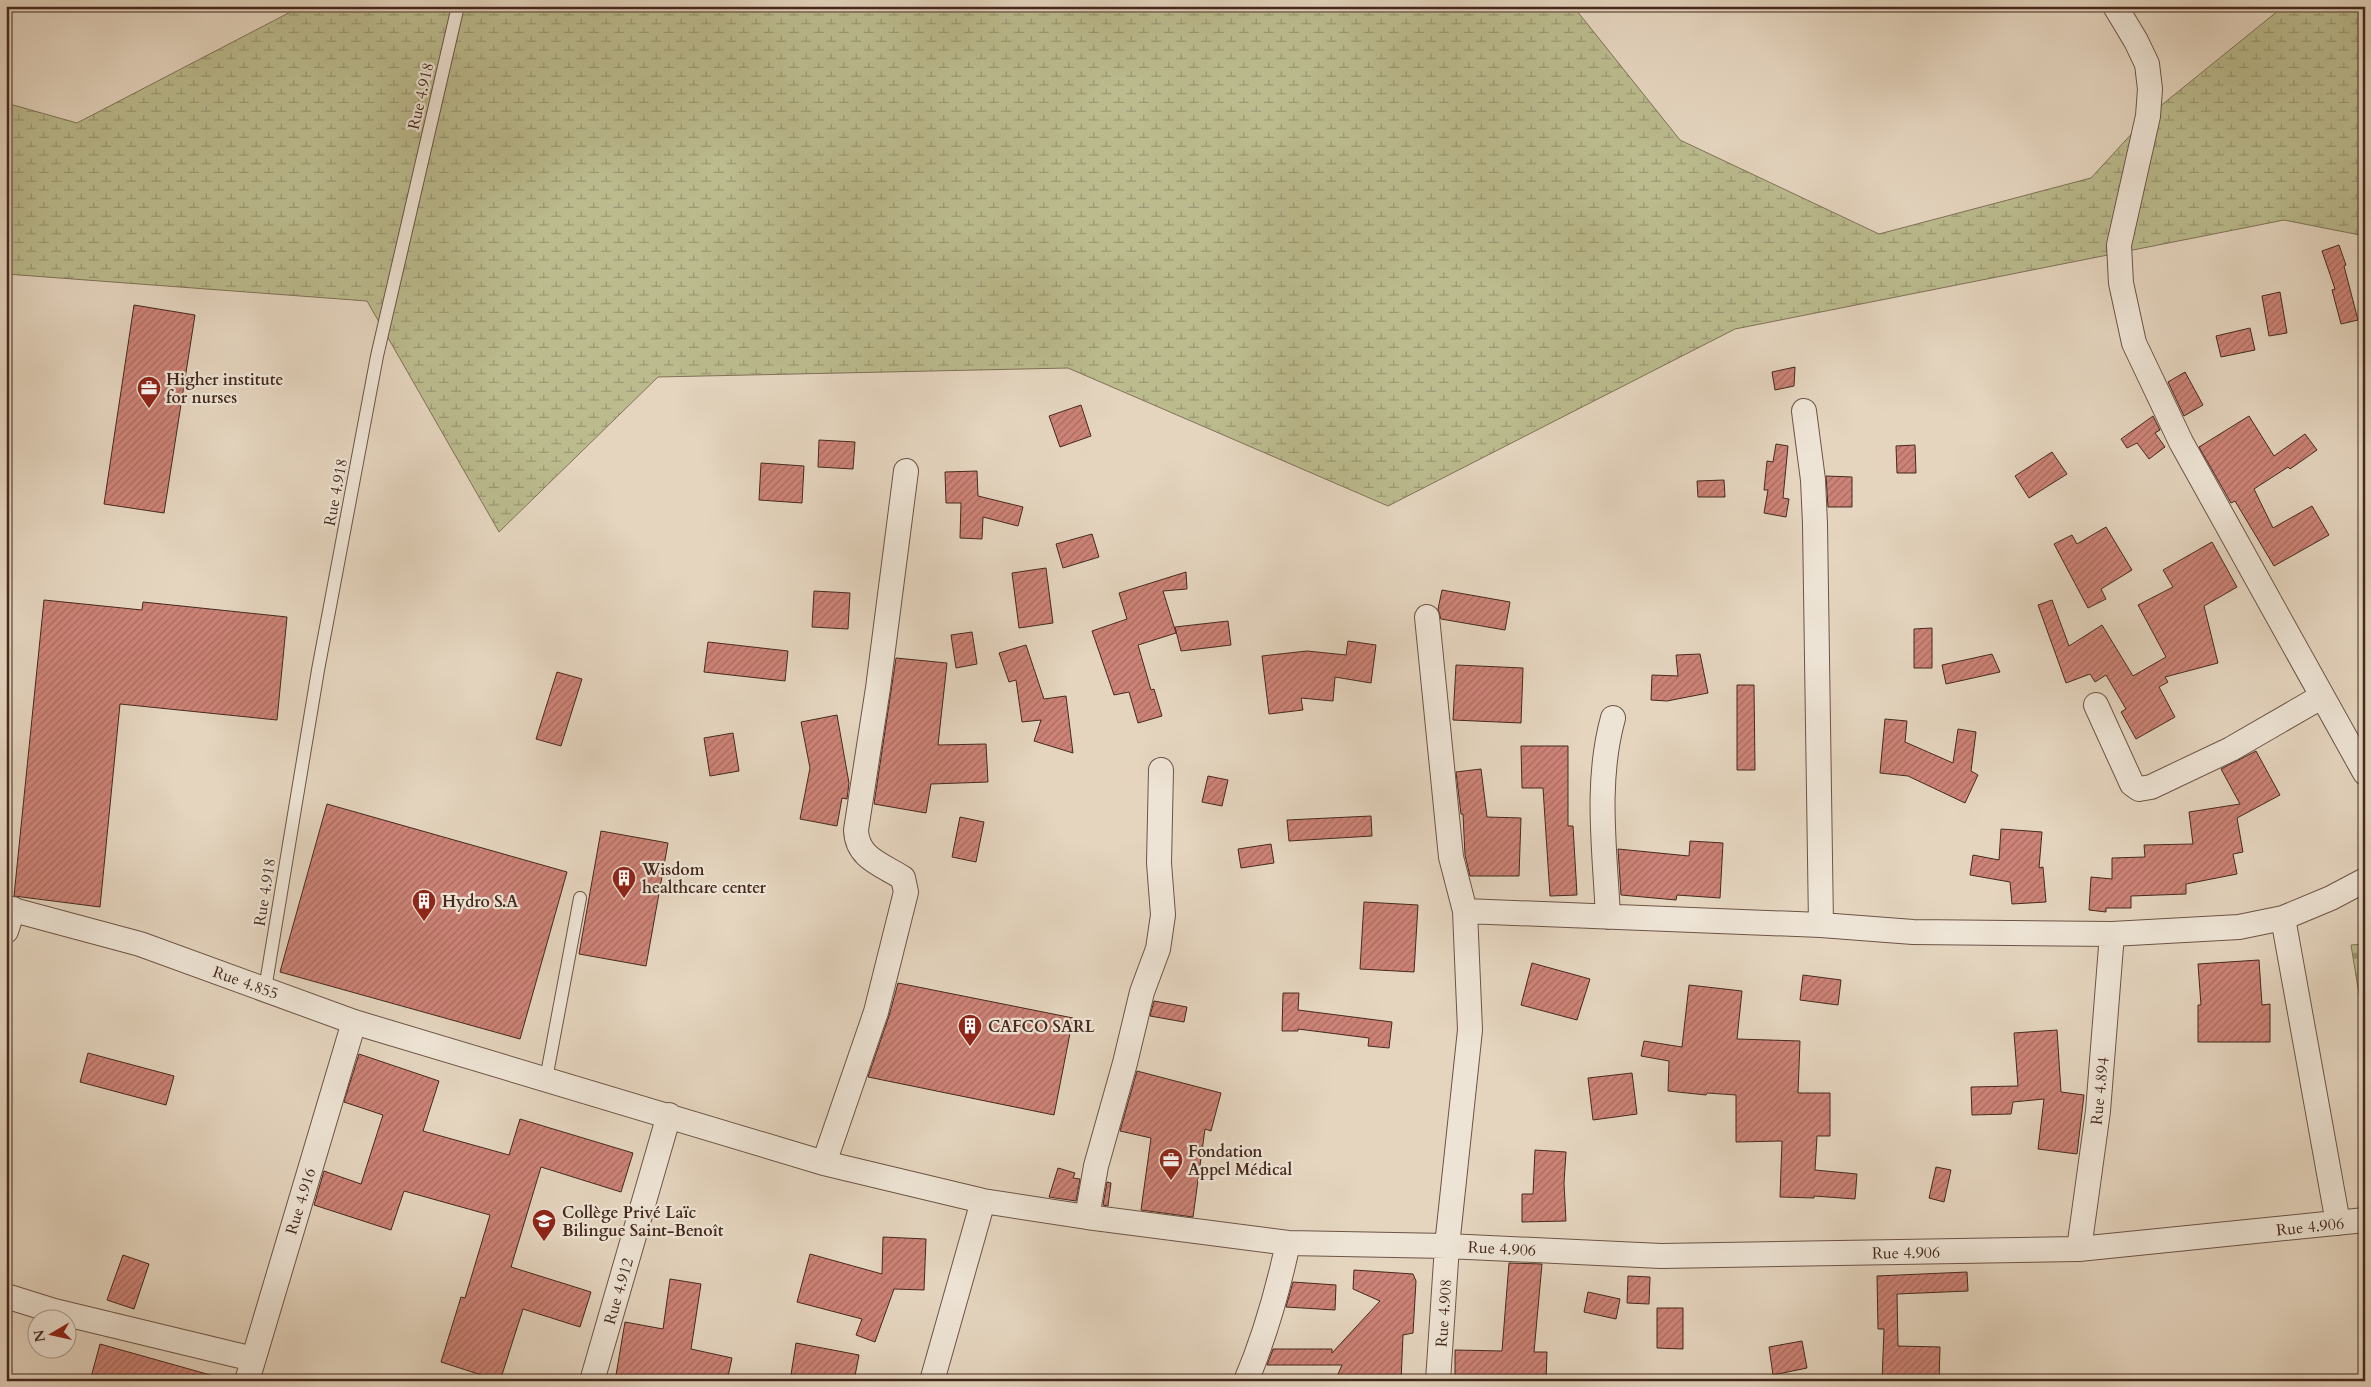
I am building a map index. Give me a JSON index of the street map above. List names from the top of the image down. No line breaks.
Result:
{"streets":{"street":["Rue 4.855","Rue 4.894","Rue 4.916","Rue 4.906","Rue 4.912","Rue 4.908"],"lane":["Rue 4.918"]},"crossings":[["Rue 4.918","Rue 4.855"],["Rue 4.855","Rue 4.916"],["Rue 4.855","Rue 4.906"],["Rue 4.855","Rue 4.912"],["Rue 4.894","Rue 4.906"],["Rue 4.906","Rue 4.908"]],"places":{"office":["Higher institute for nurses","Fondation Appel Médical"],"building":["Wisdom healthcare center","Hydro S.A","CAFCO SARL"],"school or university":["Collège Privé Laïc Bilingue Saint-Benoît"]},"north":"left"}
